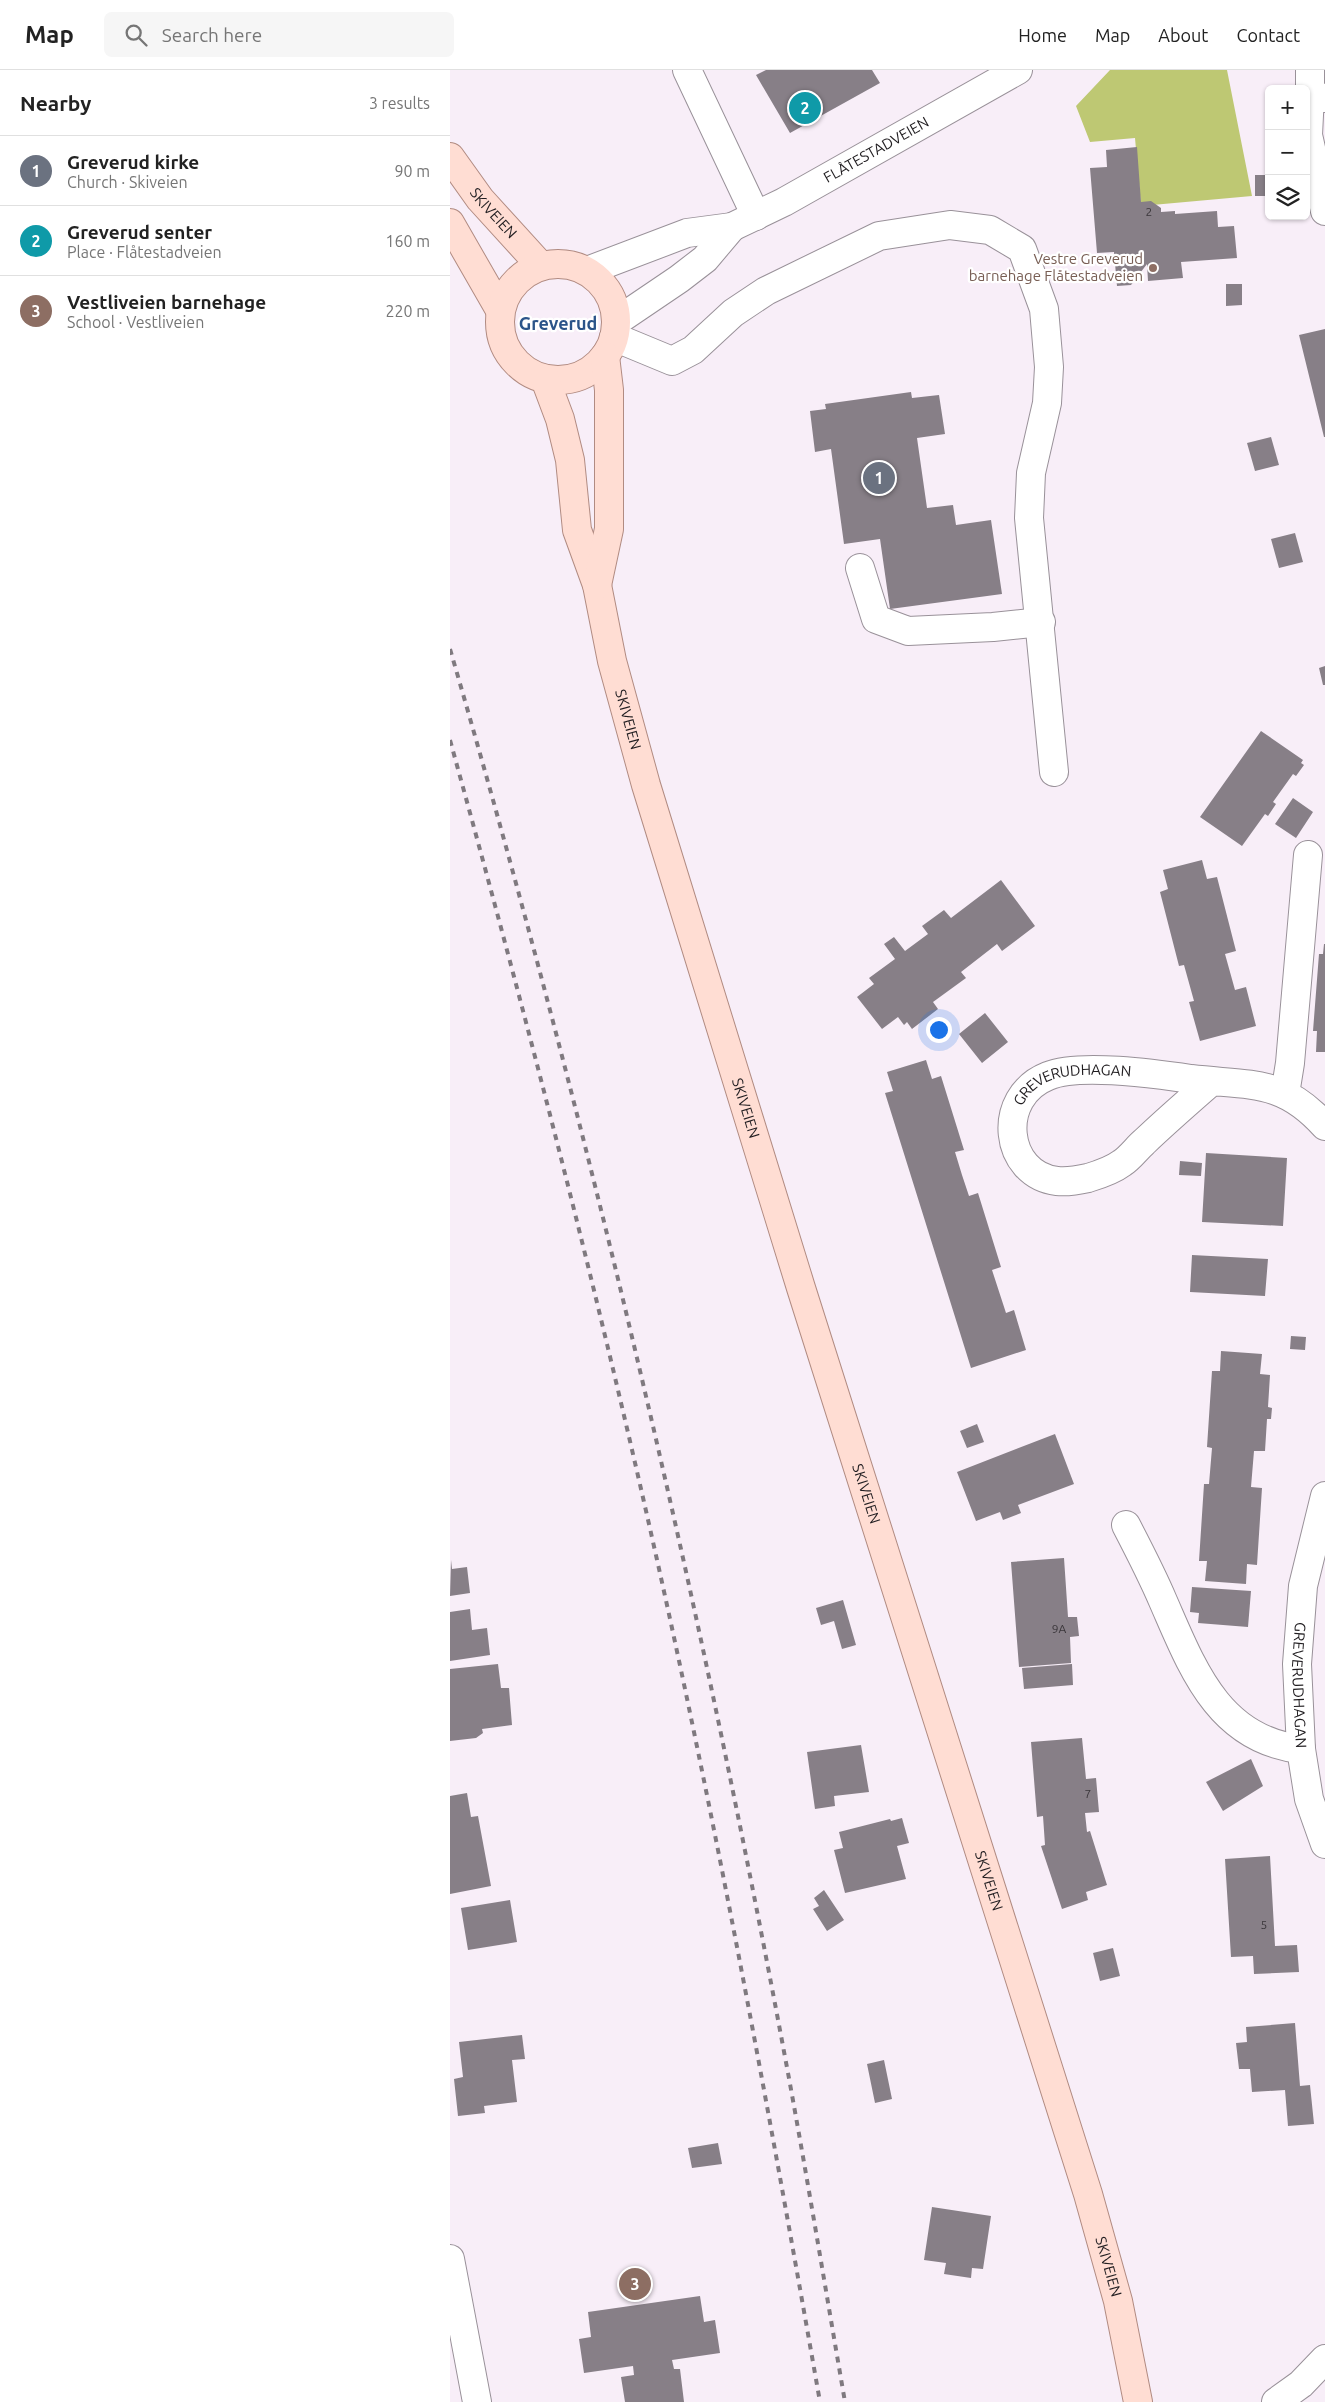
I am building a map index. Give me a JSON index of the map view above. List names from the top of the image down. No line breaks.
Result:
{"streets":{"main road":["SKIVEIEN"],"street":["FLÅTESTADVEIEN","GREVERUDHAGAN"]},"crossings":[["FLÅTESTADVEIEN","SKIVEIEN"]],"districts":["Greverud"],"places":["Vestre Greverud barnehage Flåtestadveien"],"house_numbers":["2","9A","7","5"],"page":{"header":"Map","search":"Search here","nav":["Home","Map","About","Contact"],"heading":["Nearby","3 results"],"map_buttons":["+","−"],"pins":["2","1","3"],"list":[{"mark":"1","name":"Greverud kirke","note":"Church · Skiveien","value":"90 m"},{"mark":"2","name":"Greverud senter","note":"Place · Flåtestadveien","value":"160 m"},{"mark":"3","name":"Vestliveien barnehage","note":"School · Vestliveien","value":"220 m"}]}}
